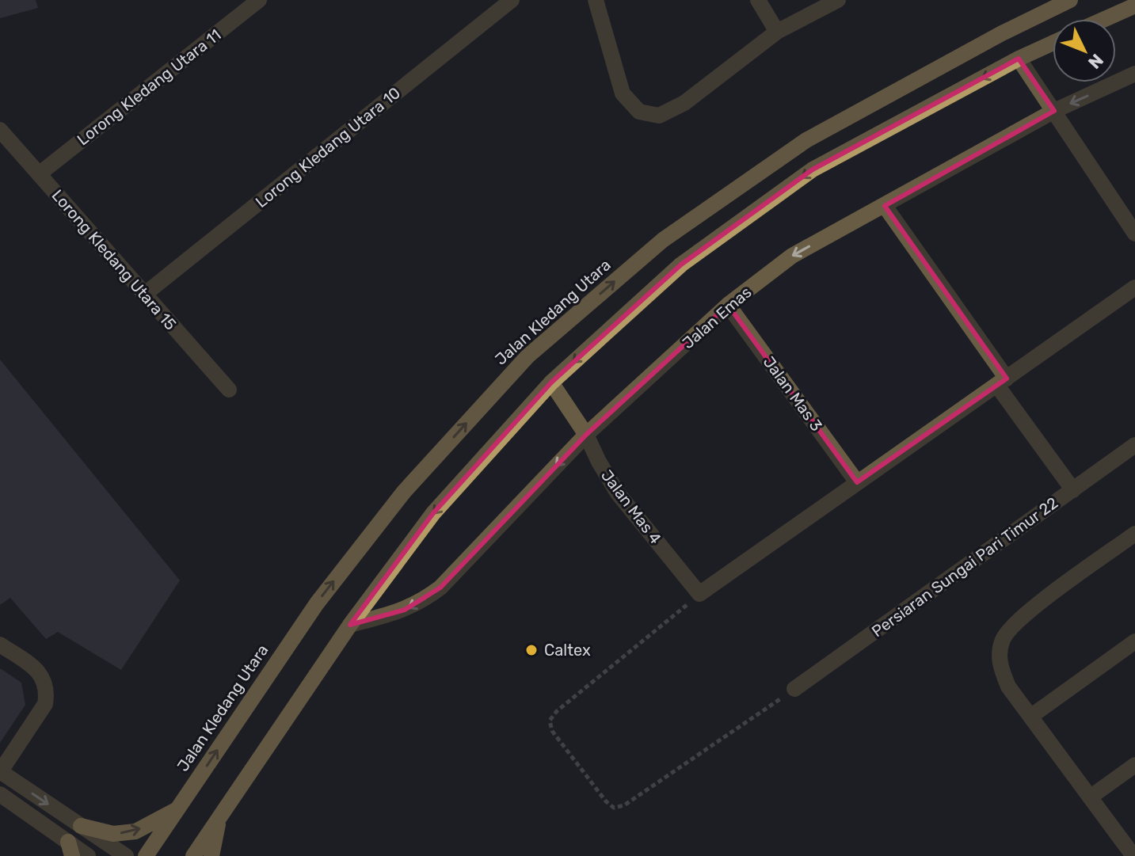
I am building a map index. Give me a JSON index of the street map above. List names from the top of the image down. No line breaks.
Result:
{"streets":{"main road":["Jalan Kledang Utara"],"street":["Lorong Kledang Utara 11","Lorong Kledang Utara 10","Lorong Kledang Utara 15","Jalan Emas","Jalan Mas 3","Jalan Mas 4","Persiaran Sungai Pari Timur 22"]},"crossings":[["Lorong Kledang Utara 11","Lorong Kledang Utara 15"],["Lorong Kledang Utara 10","Lorong Kledang Utara 15"],["Jalan Emas","Jalan Mas 3"],["Jalan Emas","Jalan Mas 4"]],"one_way":["Jalan Emas"],"places":["Caltex"],"north":"bottom right"}
